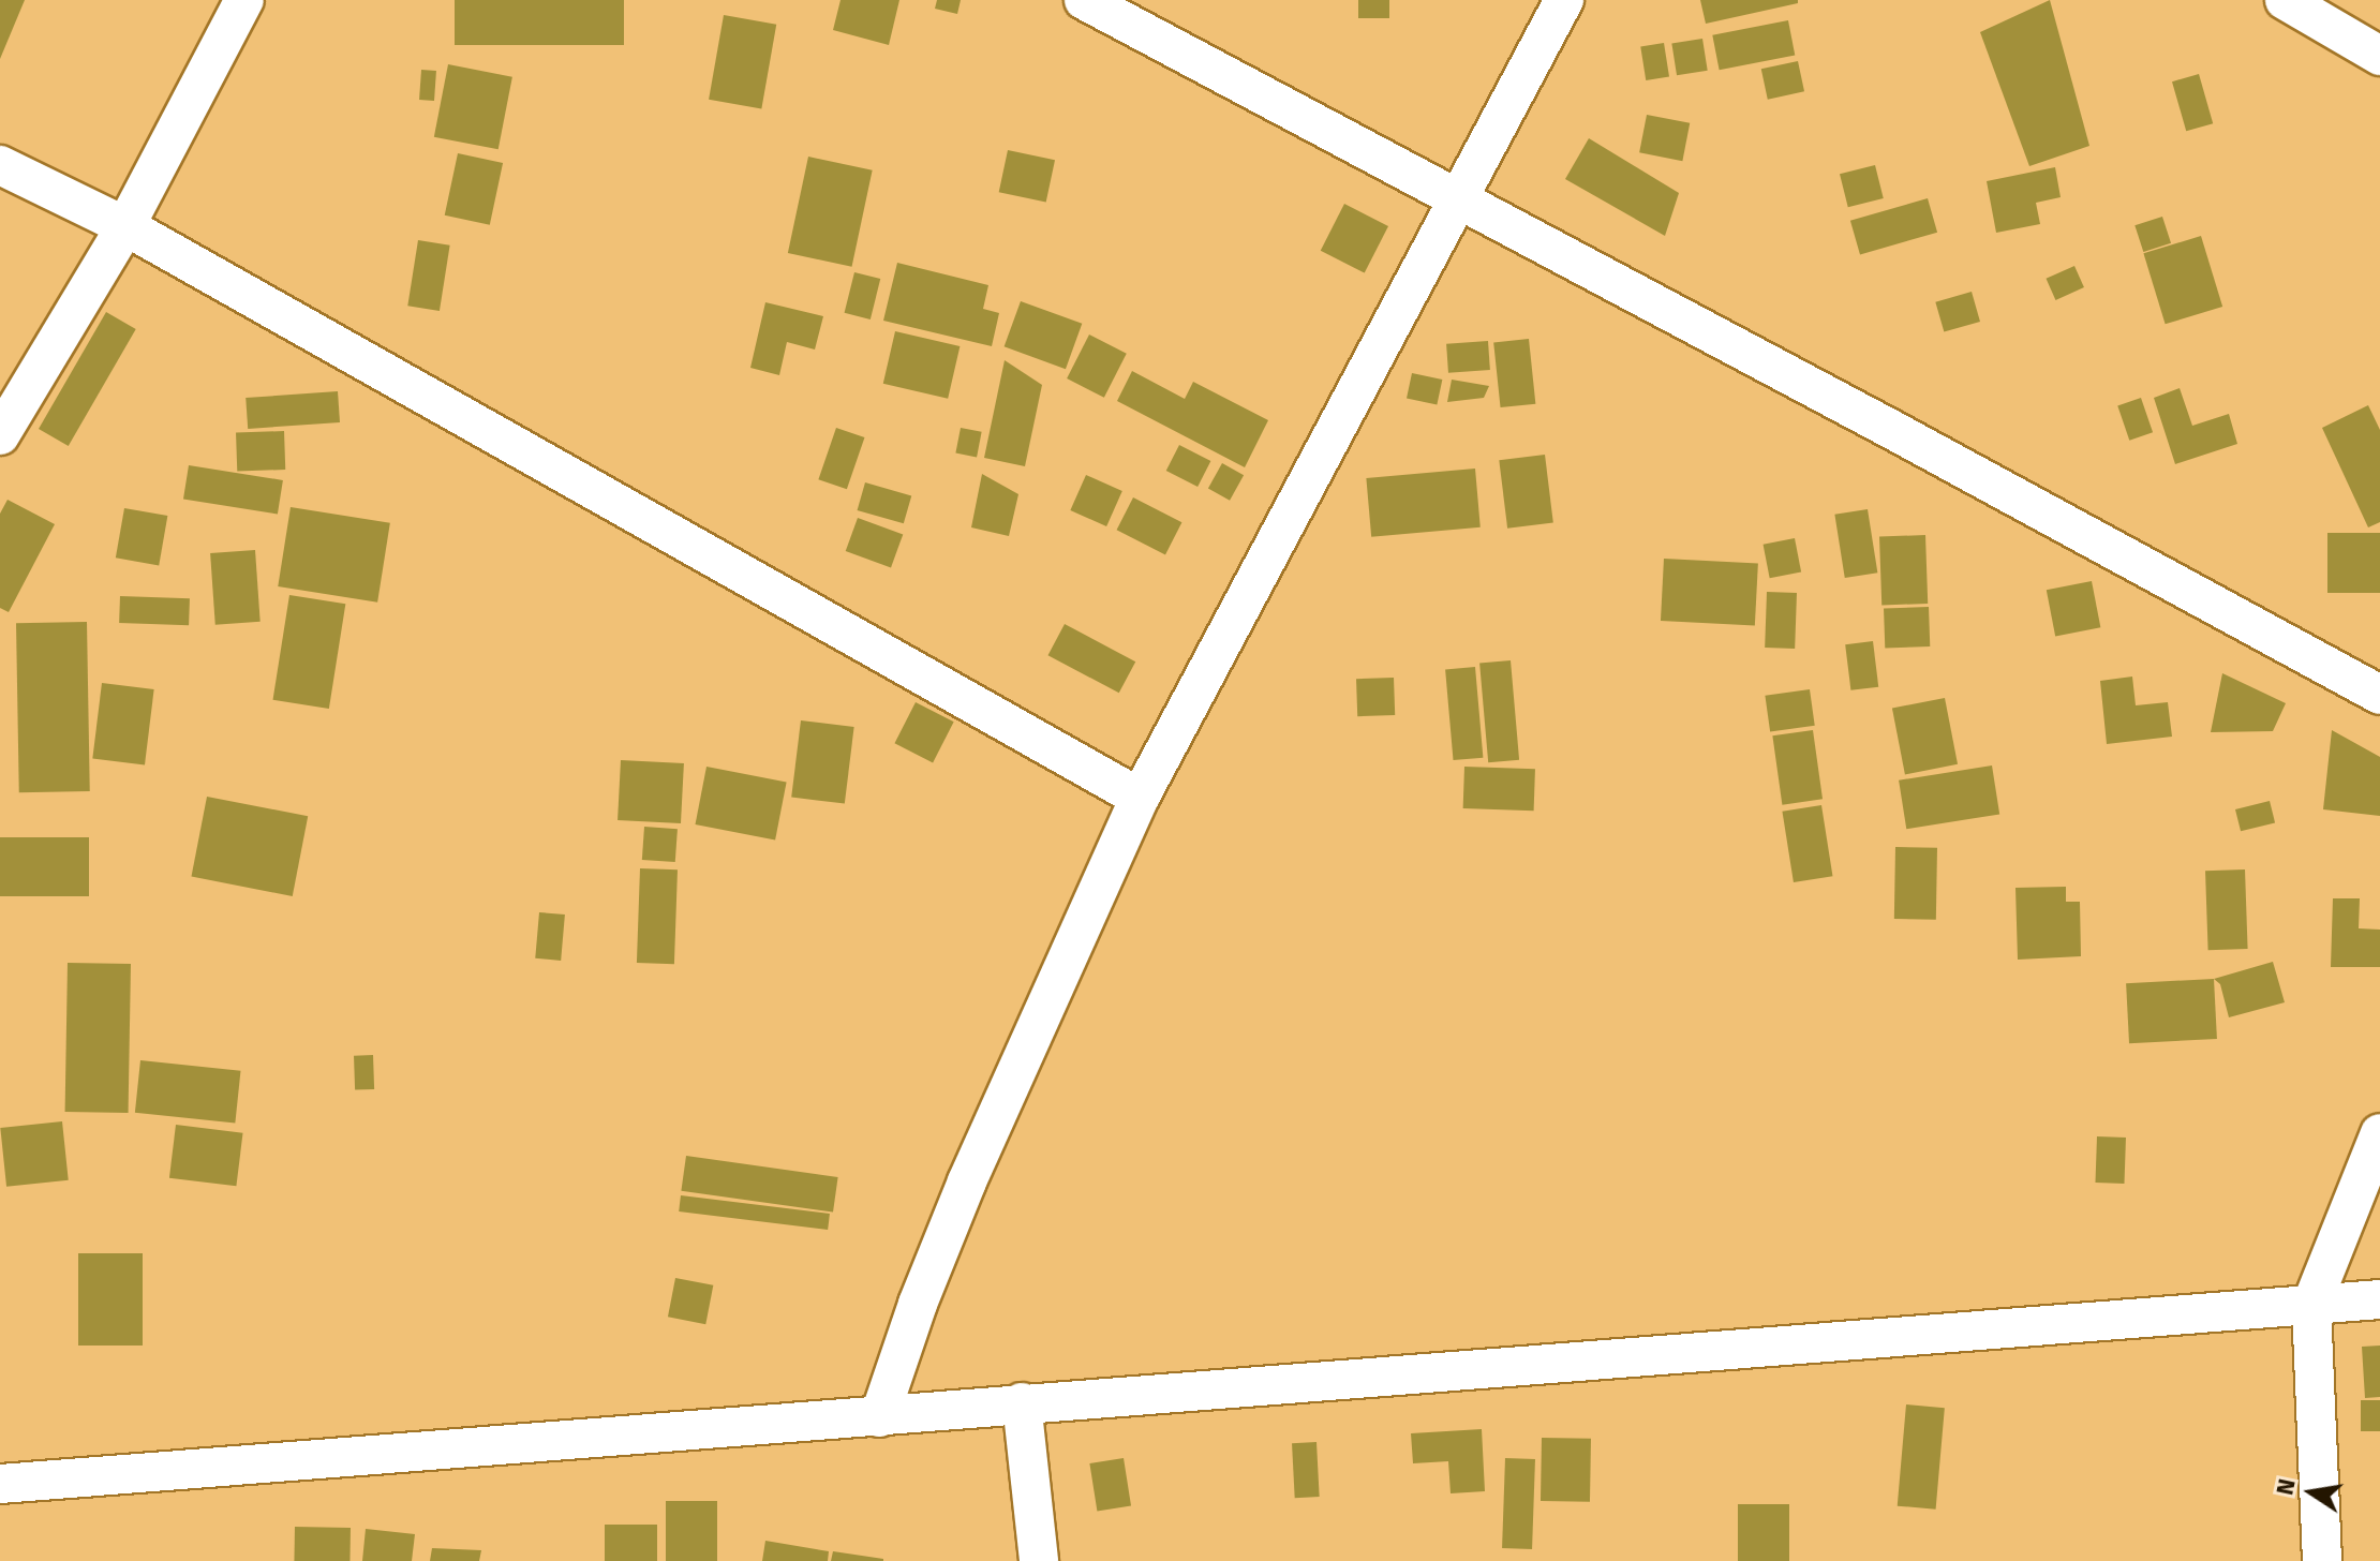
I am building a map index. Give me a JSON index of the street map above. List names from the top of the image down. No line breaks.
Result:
{"north":"left"}
